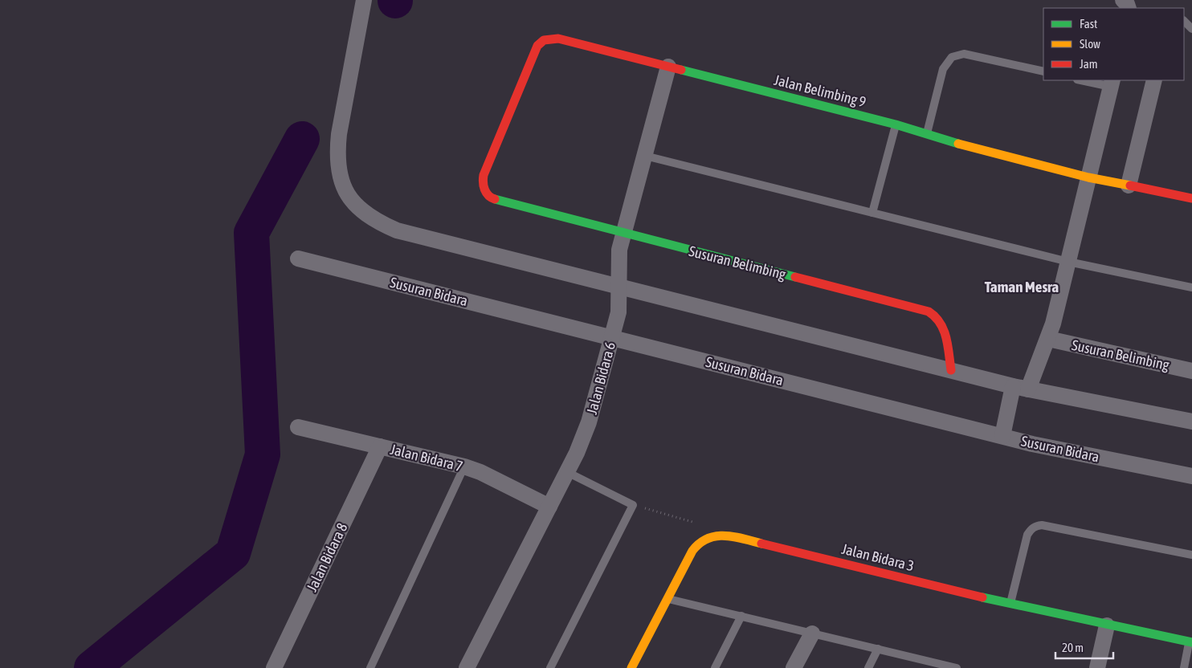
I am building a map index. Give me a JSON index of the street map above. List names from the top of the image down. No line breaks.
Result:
{"streets":{"street":["Jalan Belimbing 9","Susuran Belimbing","Susuran Bidara","Jalan Bidara 6","Jalan Bidara 7","Jalan Bidara 8","Jalan Bidara 3"]},"crossings":[["Jalan Belimbing 9","Susuran Belimbing"],["Jalan Belimbing 9","Jalan Bidara 6"],["Susuran Belimbing","Jalan Bidara 6"],["Susuran Bidara","Jalan Bidara 6"],["Jalan Bidara 6","Jalan Bidara 7"],["Jalan Bidara 7","Jalan Bidara 8"]],"districts":["Taman Mesra"],"legend":["Fast","Slow","Jam"],"scale_bar":"20 m"}
